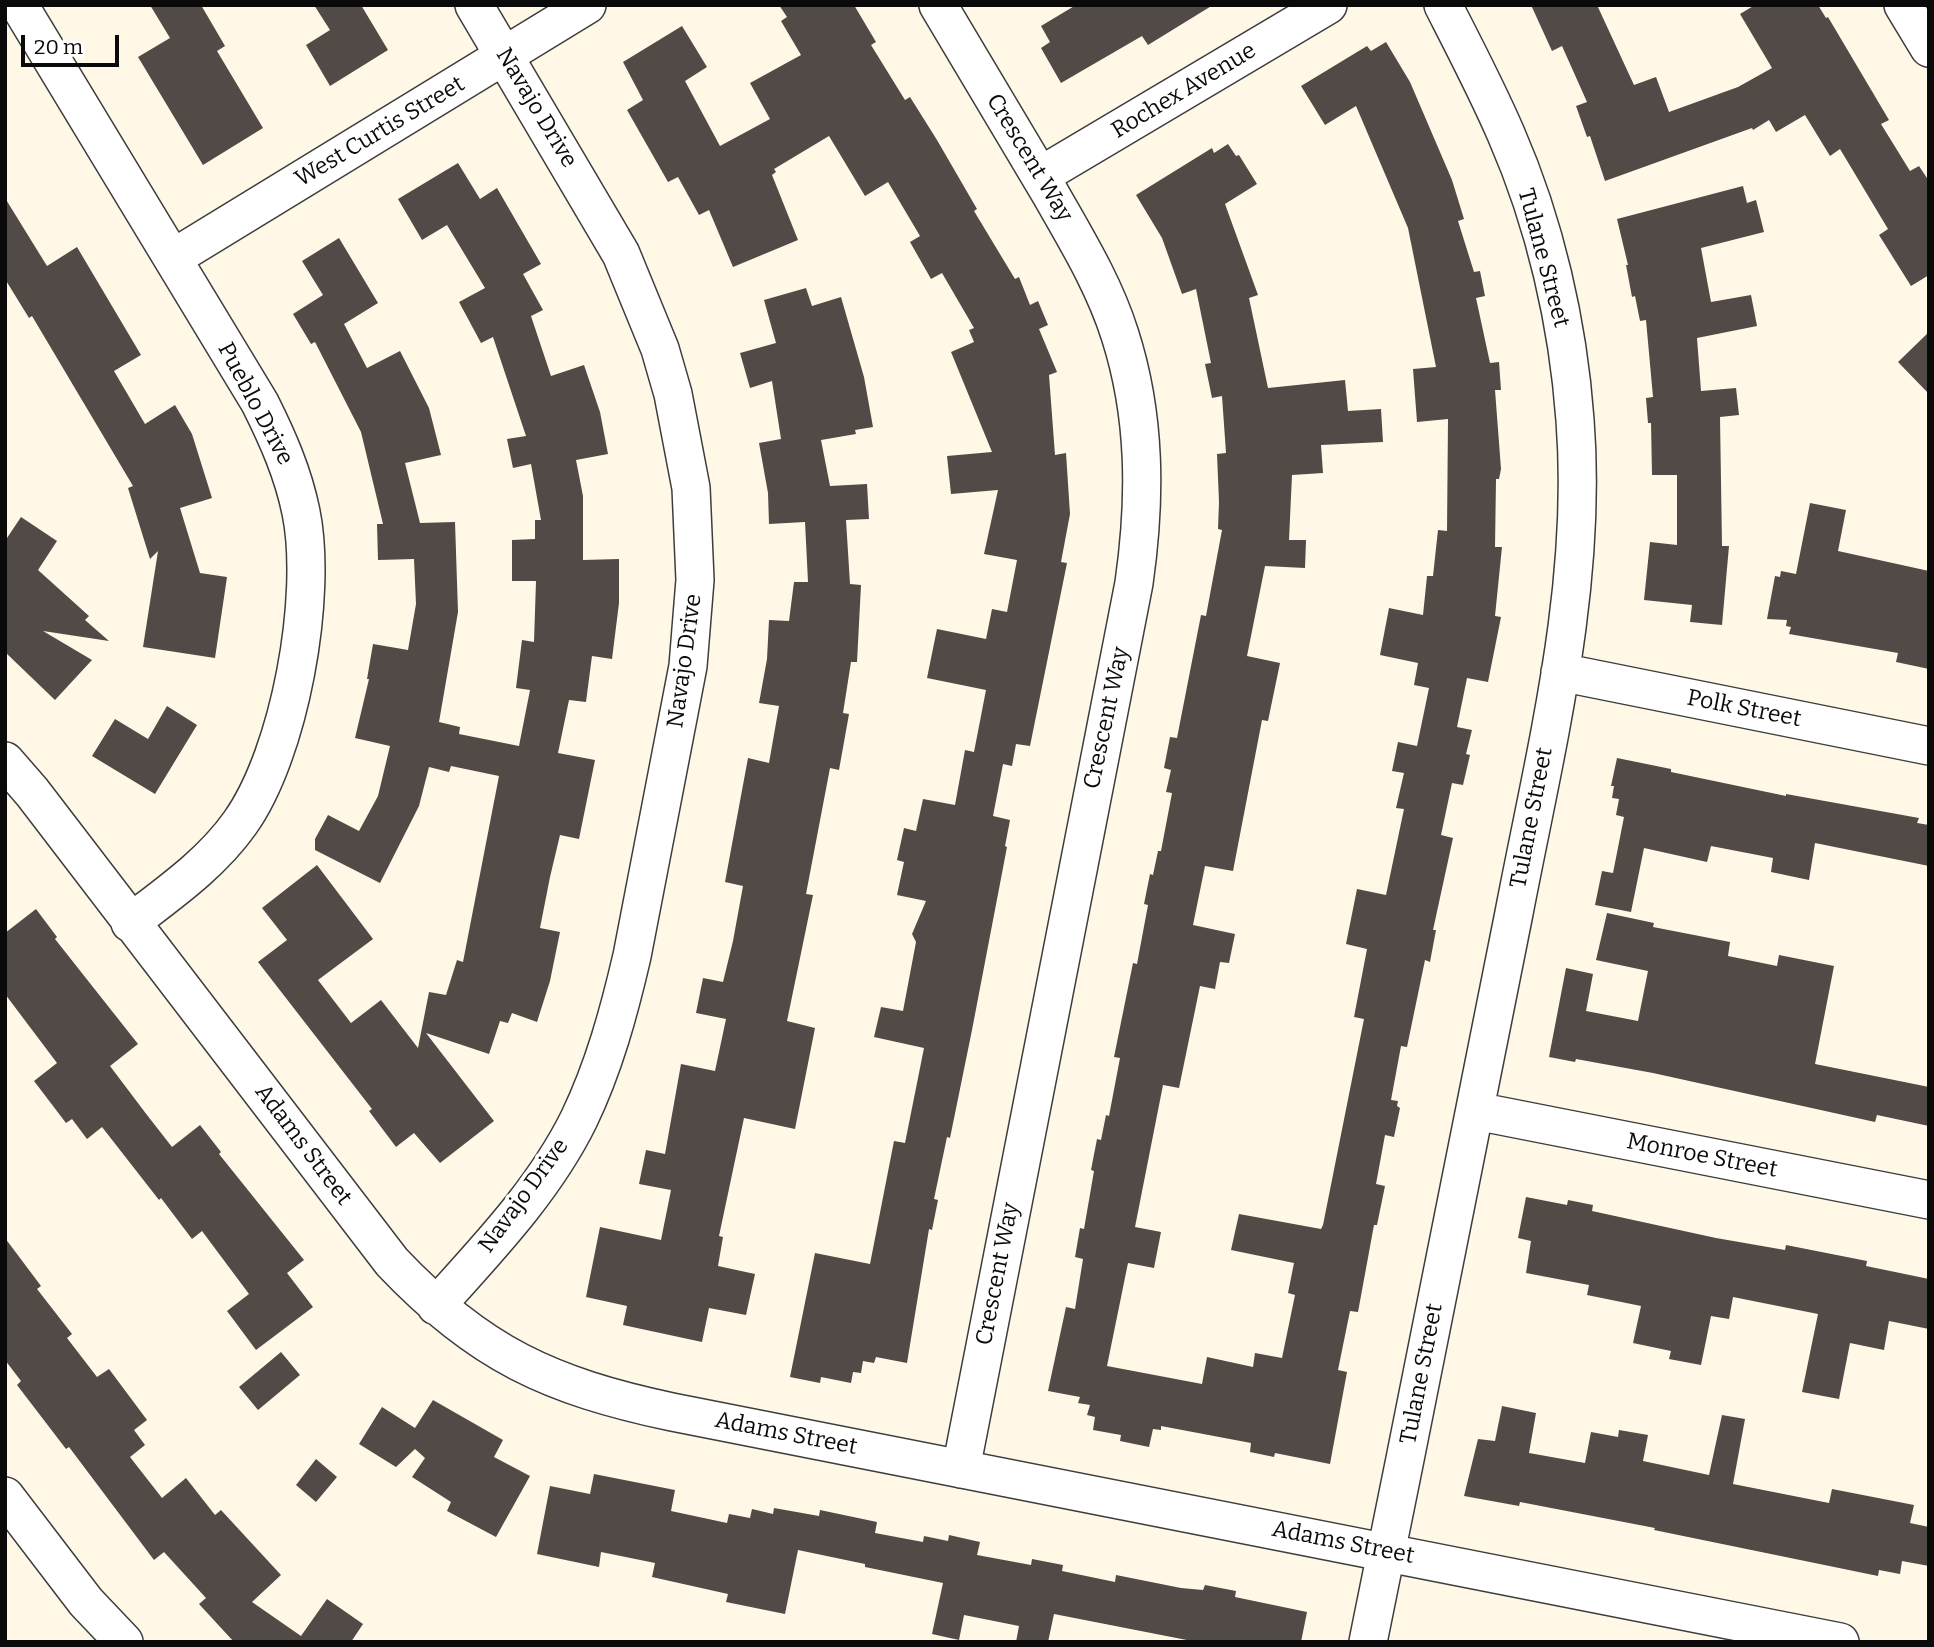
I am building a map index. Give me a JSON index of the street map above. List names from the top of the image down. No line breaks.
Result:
{"streets":{"street":["Rochex Avenue","Navajo Drive","West Curtis Street","Crescent Way","Tulane Street","Pueblo Drive","Polk Street","Adams Street","Monroe Street"]},"crossings":[["Rochex Avenue","Crescent Way"],["Navajo Drive","West Curtis Street"],["Navajo Drive","Adams Street"],["West Curtis Street","Pueblo Drive"],["Crescent Way","Adams Street"],["Tulane Street","Polk Street"],["Tulane Street","Adams Street"],["Tulane Street","Monroe Street"],["Pueblo Drive","Adams Street"]],"scale_bar":"20 m"}
